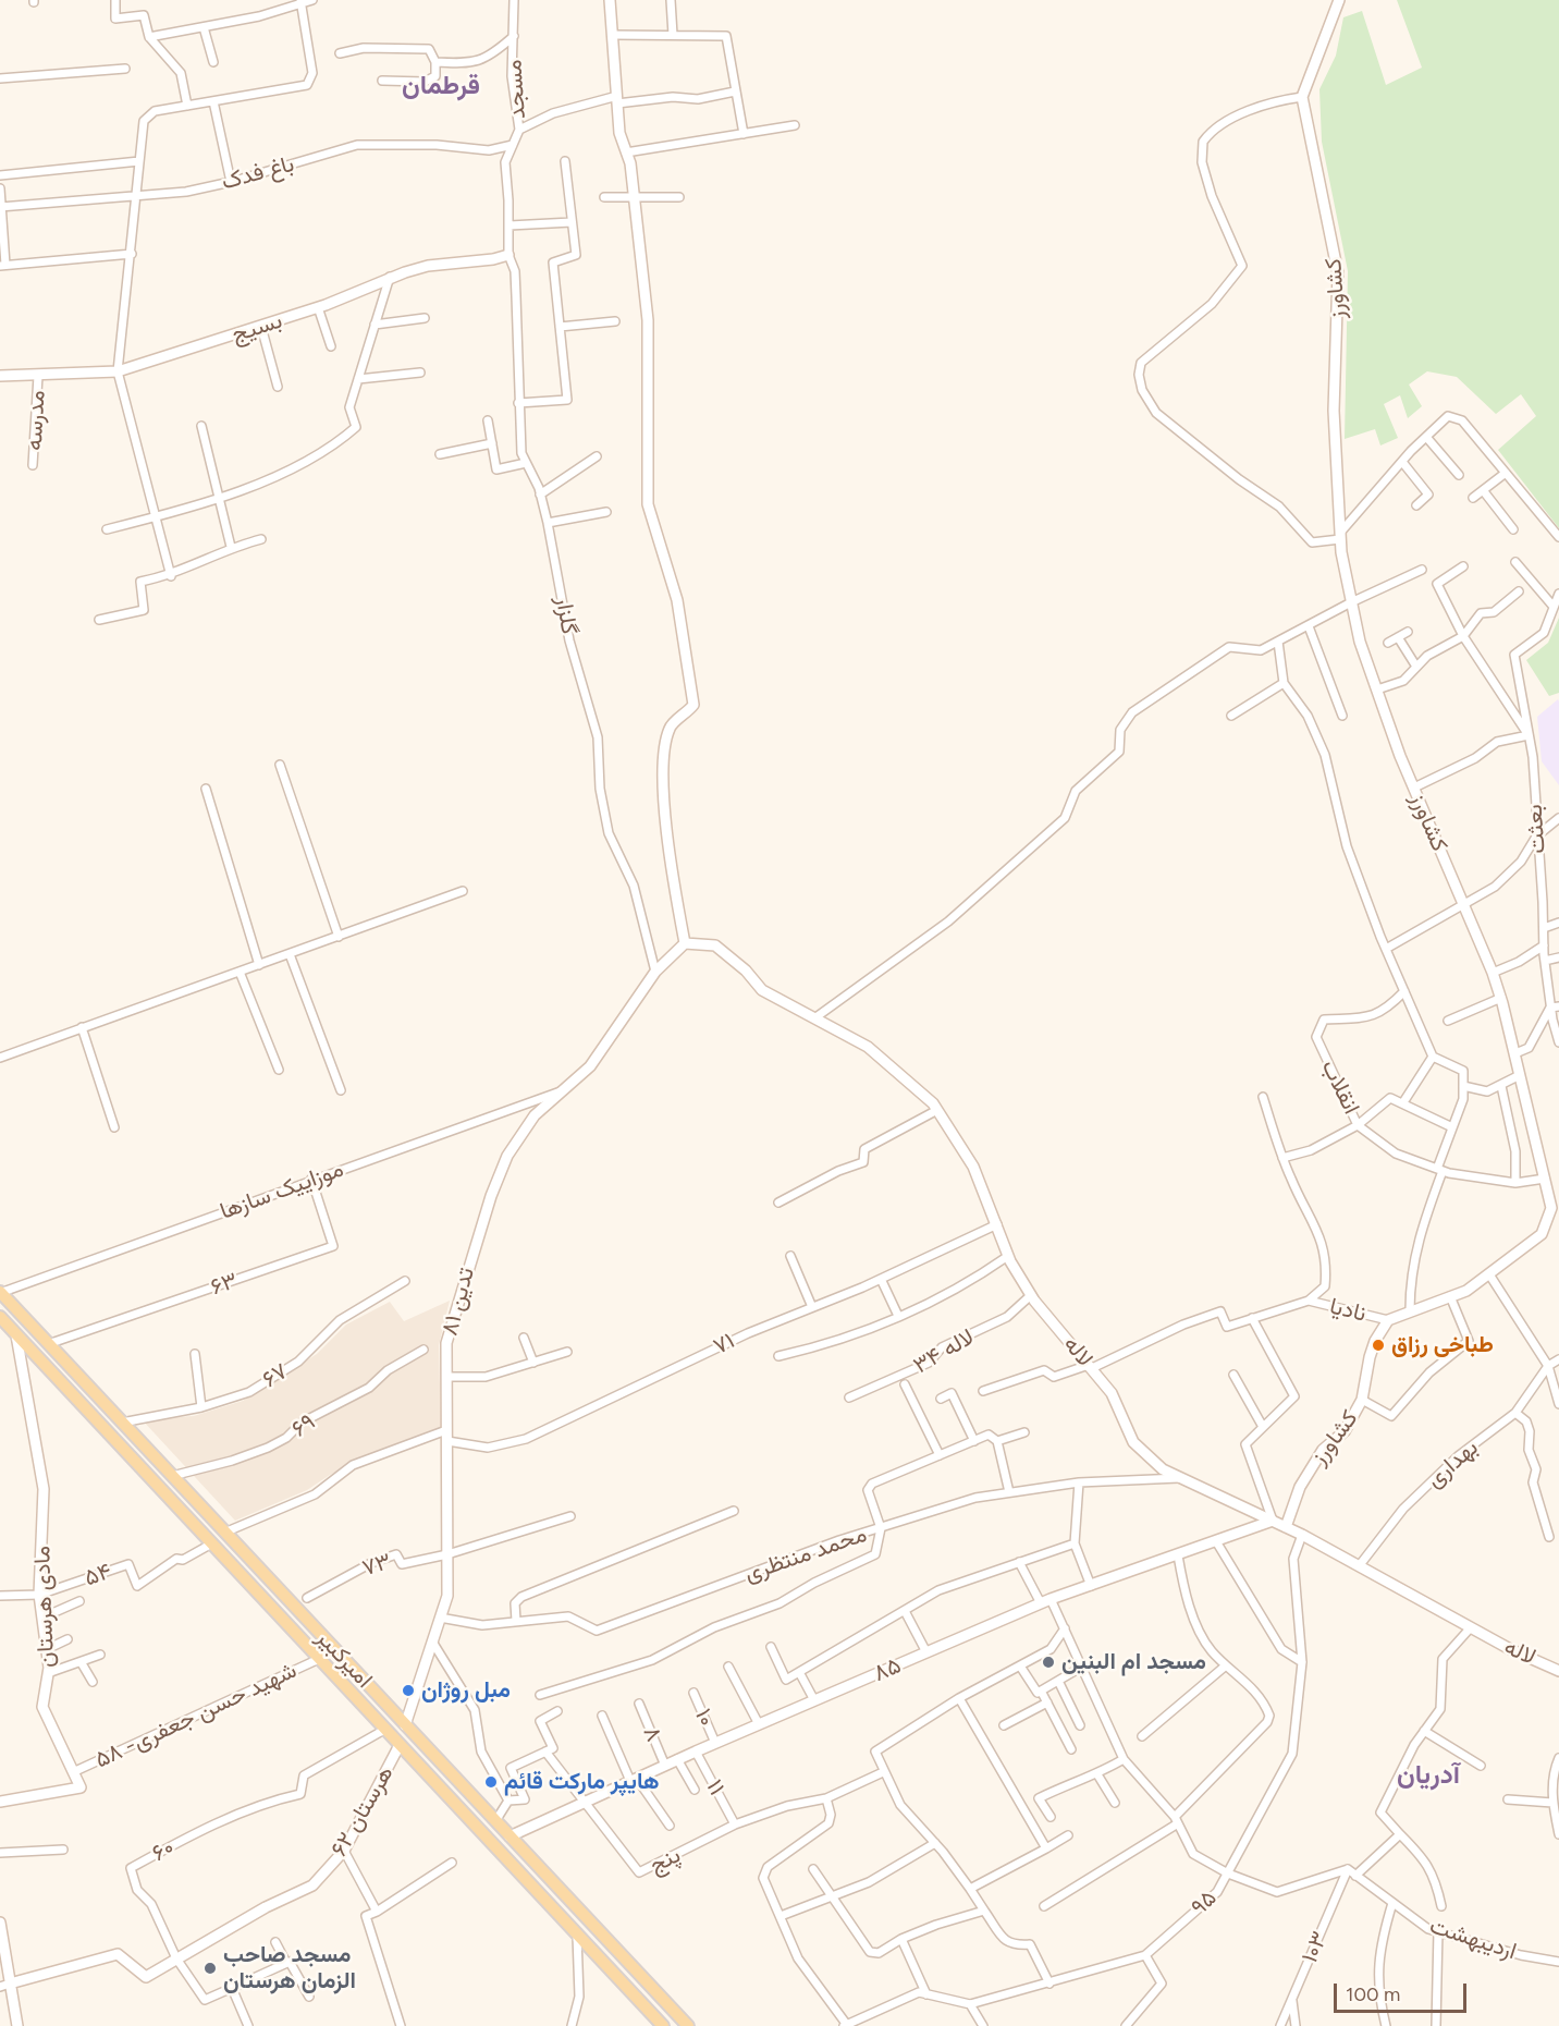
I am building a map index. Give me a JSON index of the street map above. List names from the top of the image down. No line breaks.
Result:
{"streets":{"main road":["امیرکبیر"],"street":["مسجد","باغ فدک","کشاورز","بسیج","مدرسه","گلزار","بعثت","انقلاب","موزاییک سازها","۶۳","تدین ۸۱","نادیا","۷۱","لاله ۳۴","لاله","۶۷","۶۹","بهداری","محمد منتظری","۷۳","۵۴","مادی هرستان","۸۵","شهید حسن جعفری- ۵۸","۱۰","۸","۱۱","هرستان ۶۲","۶۰","پنج","۹۵","اردیبهشت","۱۰۳"]},"crossings":[["مسجد","باغ فدک"],["مسجد","بسیج"],["مسجد","گلزار"],["کشاورز","انقلاب"],["کشاورز","نادیا"],["کشاورز","لاله"],["بسیج","مدرسه"],["بسیج","گلزار"],["گلزار","تدین ۸۱"],["موزاییک سازها","۶۳"],["موزاییک سازها","تدین ۸۱"],["موزاییک سازها","امیرکبیر"],["۶۳","امیرکبیر"],["تدین ۸۱","۷۱"],["تدین ۸۱","لاله"],["تدین ۸۱","محمد منتظری"],["تدین ۸۱","۷۳"],["تدین ۸۱","امیرکبیر"],["۷۱","لاله"],["لاله ۳۴","لاله"],["لاله","بهداری"],["لاله","محمد منتظری"],["لاله","۸۵"],["لاله","۹۵"],["۶۷","امیرکبیر"],["۶۹","امیرکبیر"],["۵۴","مادی هرستان"],["۵۴","امیرکبیر"],["مادی هرستان","امیرکبیر"],["مادی هرستان","شهید حسن جعفری- ۵۸"],["امیرکبیر","۸۵"],["امیرکبیر","شهید حسن جعفری- ۵۸"],["امیرکبیر","هرستان ۶۲"],["امیرکبیر","۶۰"],["۸۵","۱۰"],["۸۵","۸"],["۸۵","۱۱"],["۸۵","پنج"],["۱۱","پنج"],["هرستان ۶۲","۶۰"],["اردیبهشت","۱۰۳"]],"districts":["قرطمان","آدریان"],"places":["طباخی رزاق","مسجد ام البنین","مبل روژان","هایپر مارکت قائم","مسجد صاحب الزمان هرستان"],"scale_bar":"100 m"}
